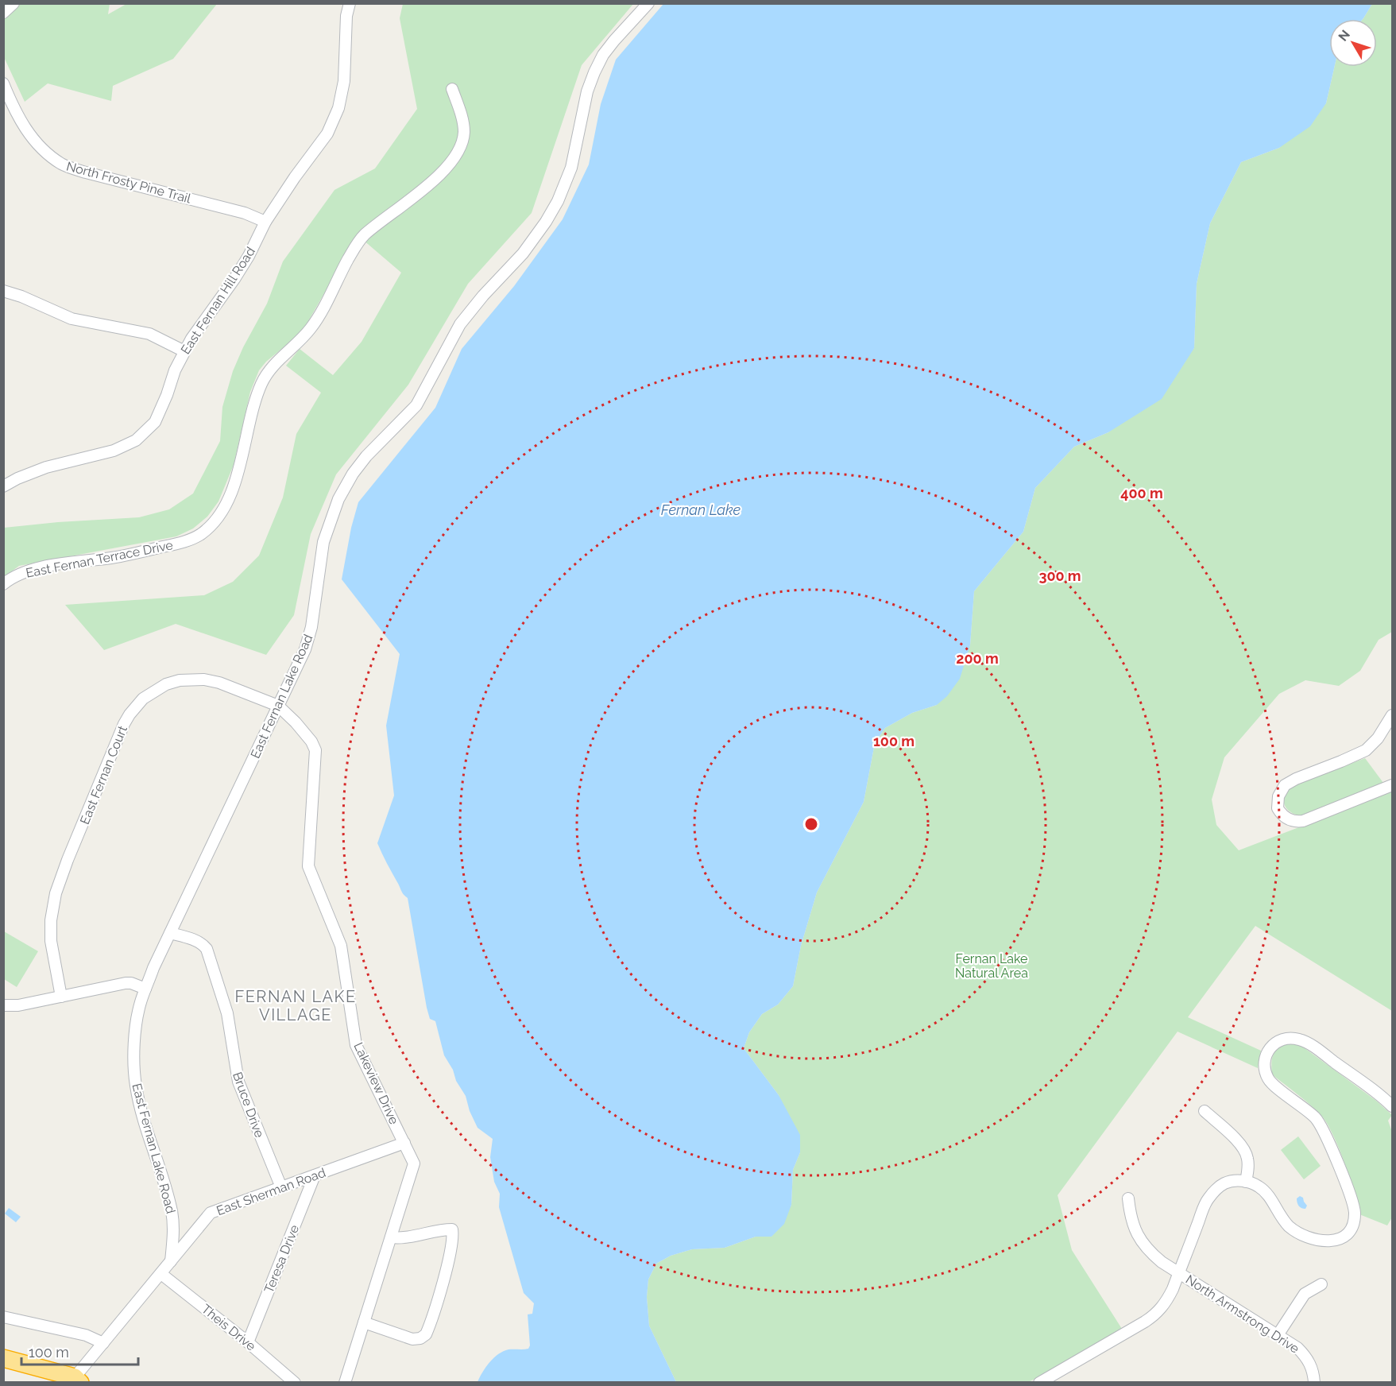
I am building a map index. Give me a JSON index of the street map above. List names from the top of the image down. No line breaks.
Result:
{"streets":{"street":["North Frosty Pine Trail","East Fernan Hill Road","East Fernan Terrace Drive","East Fernan Lake Road","East Fernan Court","Lakeview Drive","Bruce Drive","East Sherman Road","Teresa Drive","North Armstrong Drive","Theis Drive"]},"crossings":[["North Frosty Pine Trail","East Fernan Hill Road"],["East Fernan Lake Road","East Fernan Court"],["East Fernan Lake Road","Lakeview Drive"],["East Fernan Lake Road","Bruce Drive"],["East Fernan Lake Road","East Sherman Road"],["East Fernan Court","Lakeview Drive"],["Lakeview Drive","East Sherman Road"],["Bruce Drive","East Sherman Road"],["East Sherman Road","Teresa Drive"],["East Sherman Road","Theis Drive"],["Teresa Drive","Theis Drive"]],"districts":["FERNAN LAKE VILLAGE"],"water":["Fernan Lake"],"parks":["Fernan Lake Natural Area"],"scale_bar":"100 m","north":"top left","rings":["400 m","300 m","200 m","100 m"]}
